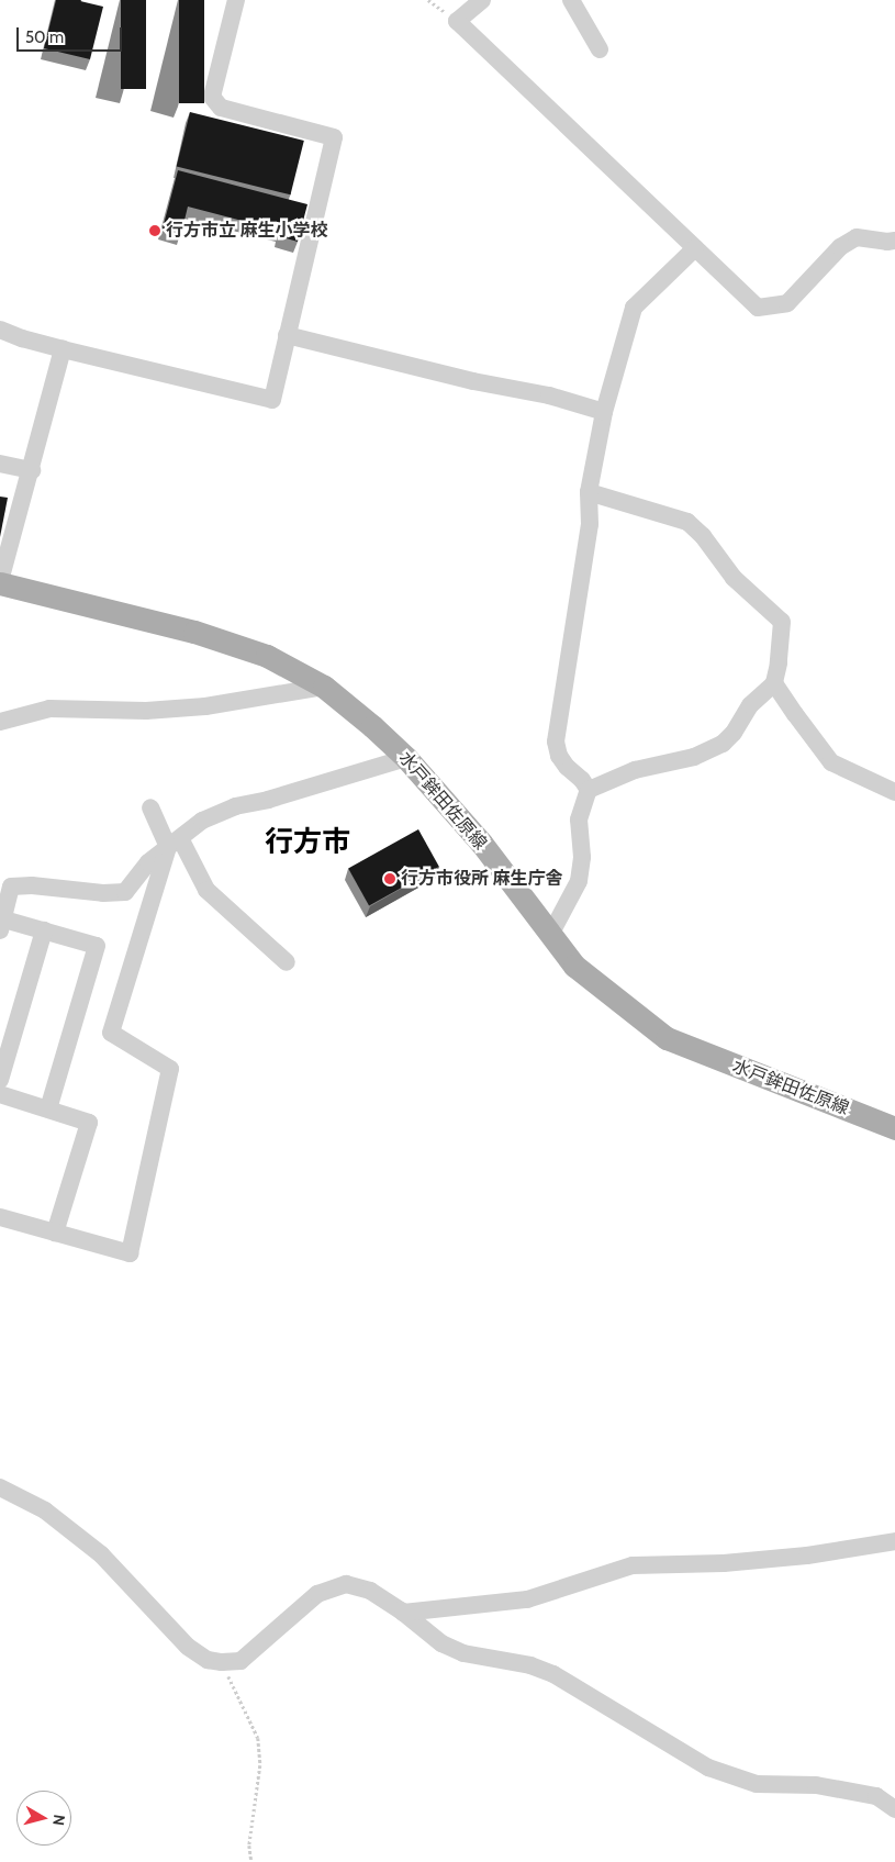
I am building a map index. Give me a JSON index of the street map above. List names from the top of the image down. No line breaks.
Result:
{"streets":{"main road":["水戸鉾田佐原線"]},"districts":["行方市"],"places":["行方市立 麻生小学校","行方市役所 麻生庁舎"],"scale_bar":"50 m","north":"right"}
